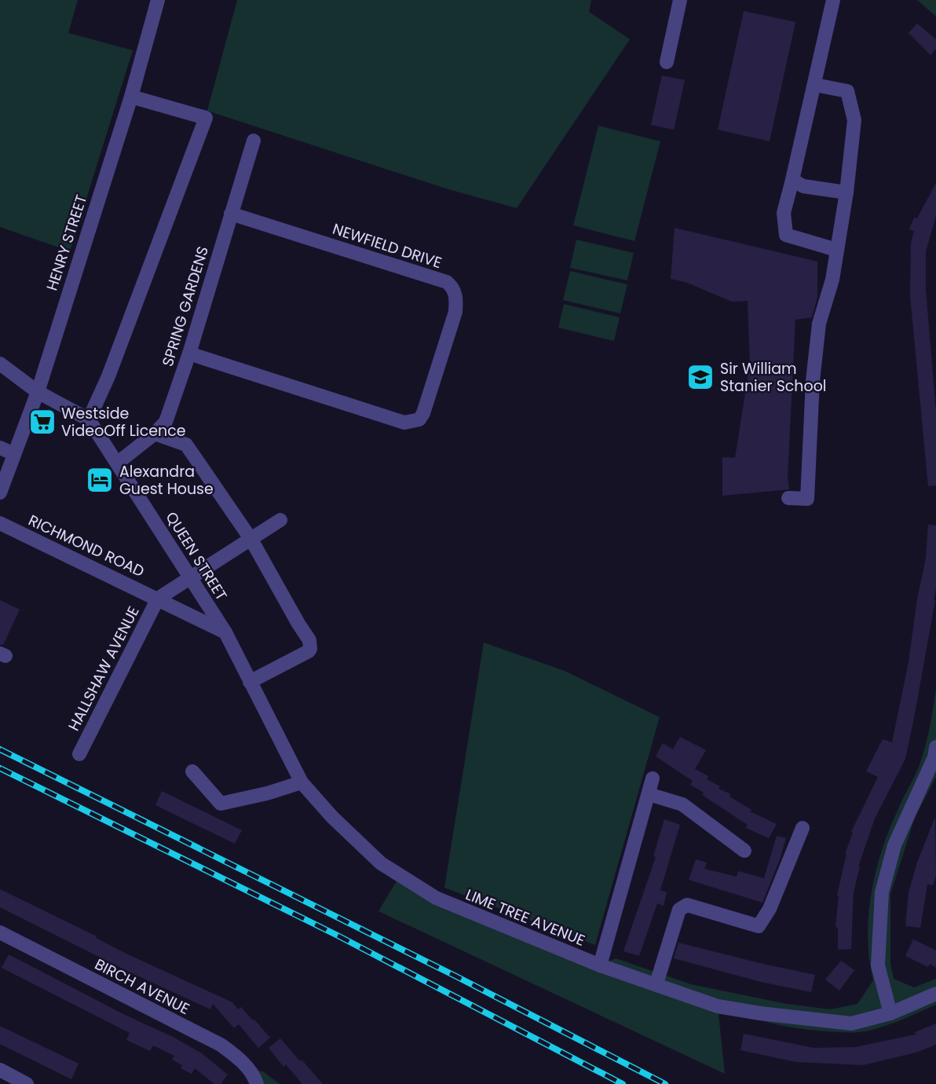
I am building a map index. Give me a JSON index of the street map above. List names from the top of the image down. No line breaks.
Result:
{"streets":{"street":["HENRY STREET","NEWFIELD DRIVE","SPRING GARDENS","RICHMOND ROAD","QUEEN STREET","HALLSHAW AVENUE","LIME TREE AVENUE","BIRCH AVENUE"]},"crossings":[["HENRY STREET","QUEEN STREET"],["NEWFIELD DRIVE","SPRING GARDENS"],["SPRING GARDENS","QUEEN STREET"],["RICHMOND ROAD","QUEEN STREET"],["RICHMOND ROAD","HALLSHAW AVENUE"],["RICHMOND ROAD","LIME TREE AVENUE"],["QUEEN STREET","LIME TREE AVENUE"]],"places":{"school or university":["Sir William Stanier School"],"supermarket":["Westside VideoOff Licence"],"hotel":["Alexandra Guest House"]}}
